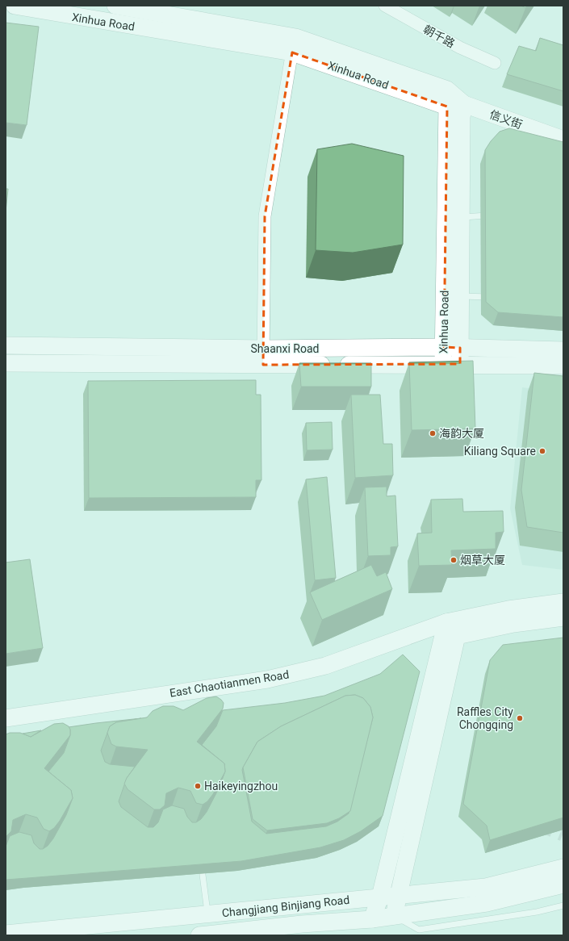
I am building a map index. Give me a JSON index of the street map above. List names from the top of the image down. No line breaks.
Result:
{"streets":{"main road":["Xinhua Road","信义街","Shaanxi Road","East Chaotianmen Road","Changjiang Binjiang Road"],"street":["朝千路"]},"crossings":[["Xinhua Road","信义街"],["Xinhua Road","Shaanxi Road"]],"places":["海韵大厦","Kiliang Square","烟草大厦","Raffles City Chongqing","Haikeyingzhou"]}
